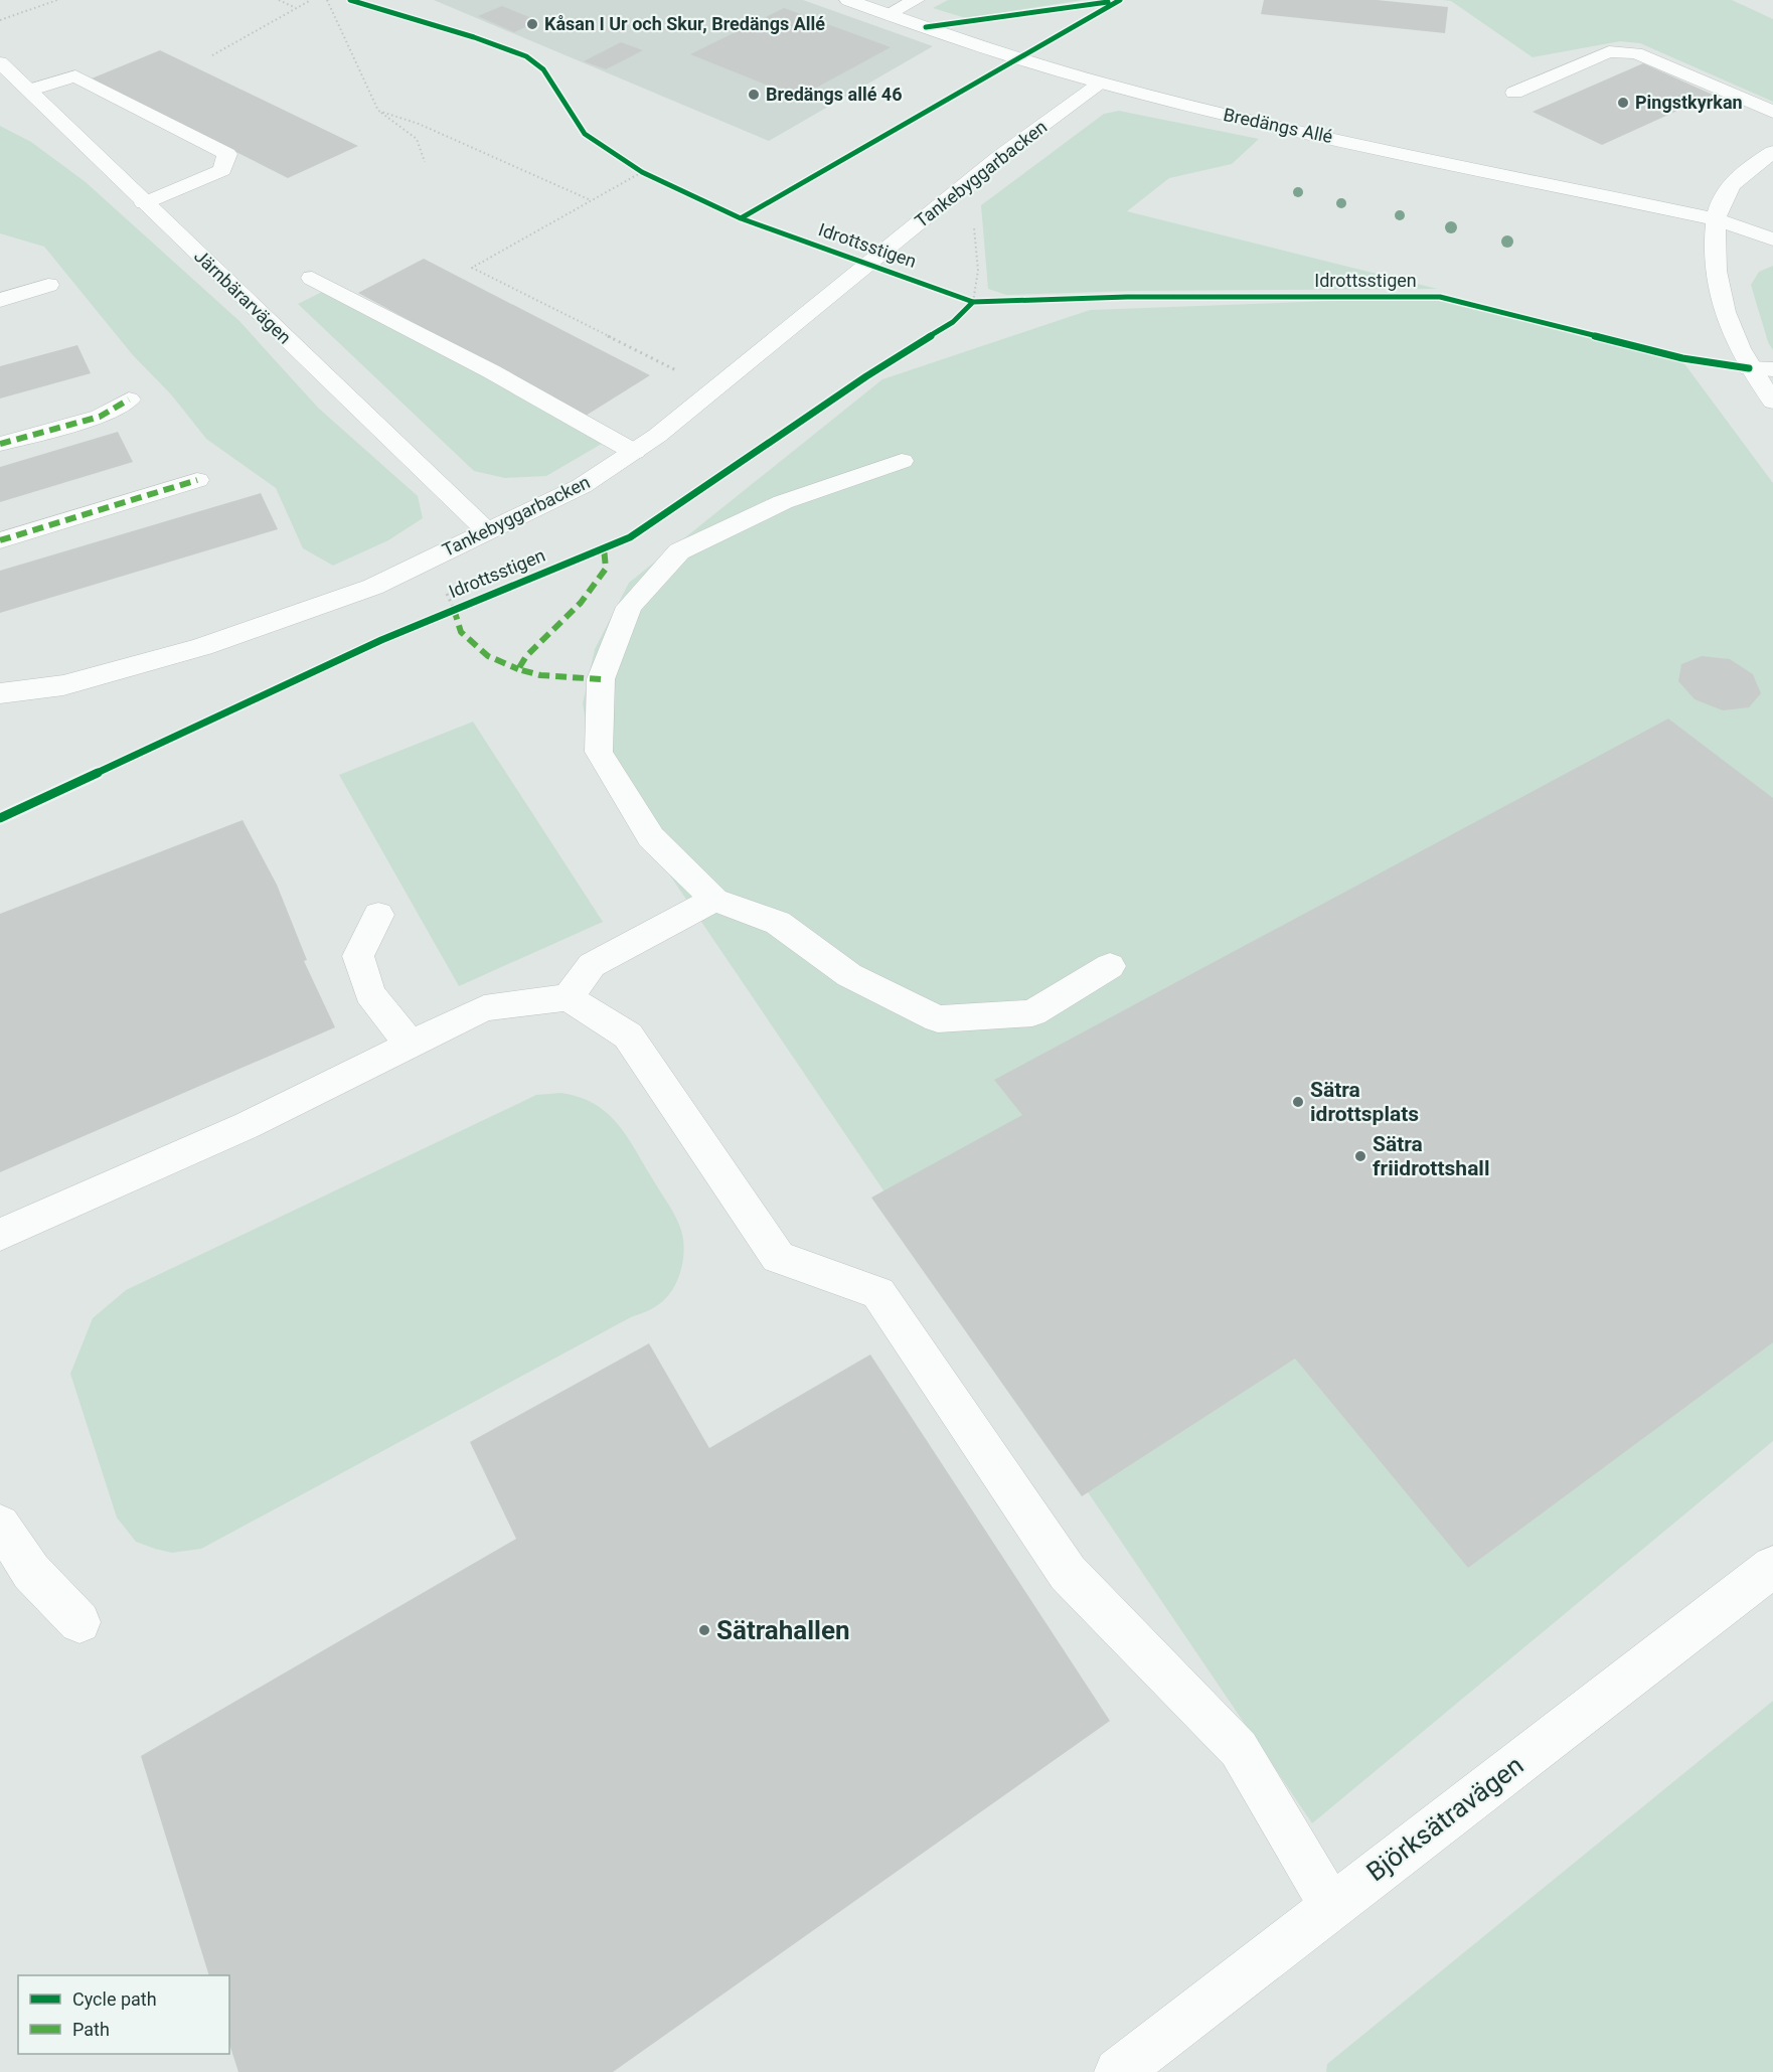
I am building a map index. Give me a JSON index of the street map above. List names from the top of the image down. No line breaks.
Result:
{"streets":{"street":["Bredängs Allé","Tankebyggarbacken","Järnbärarvägen","Björksätravägen"],"cycle path":["Idrottsstigen"]},"crossings":[["Bredängs Allé","Tankebyggarbacken"],["Tankebyggarbacken","Järnbärarvägen"]],"places":["Kåsan I Ur och Skur, Bredängs Allé","Bredängs allé 46","Pingstkyrkan","Sätra idrottsplats","Sätra friidrottshall","Sätrahallen"],"legend":["Cycle path","Path"]}
